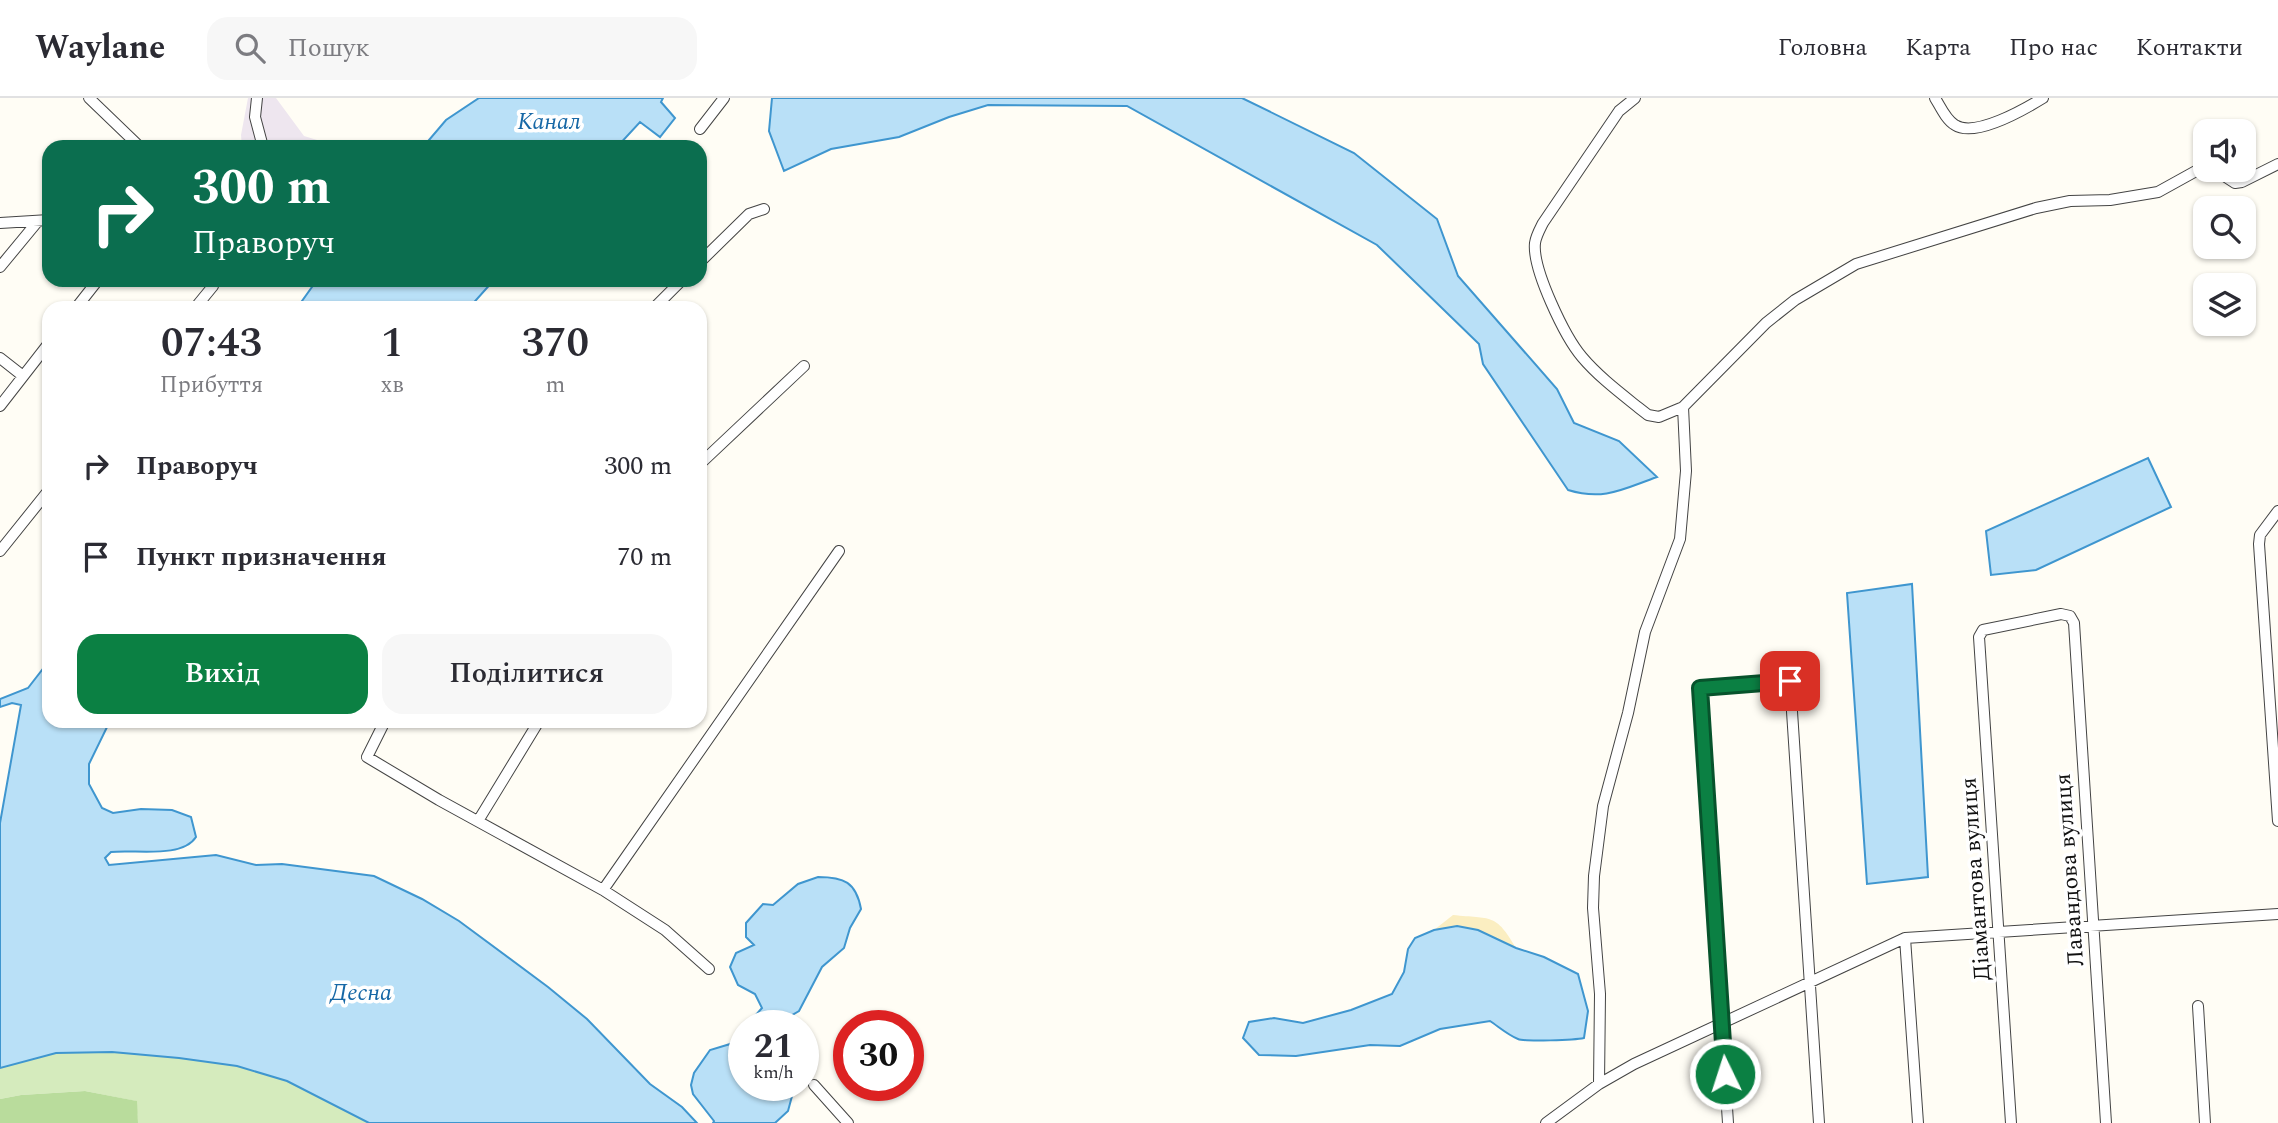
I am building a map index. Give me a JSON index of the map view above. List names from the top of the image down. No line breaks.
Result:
{"streets":{"street":["Лавандова вулиця","Діамантова вулиця"]},"crossings":[["Лавандова вулиця","Діамантова вулиця"]],"water":["Канал","Десна"],"page":{"header":"Waylane","search":"Пошук","nav":["Головна","Карта","Про нас","Контакти"],"turn":["300 m","Праворуч"],"eta":["07:43","Прибуття","1","хв","370","m"],"list":[{"name":"Праворуч","value":"300 m"},{"name":"Пункт призначення","value":"70 m"}],"buttons":["Вихід","Поділитися"],"speed":"21 km/h","limit":"30"}}
